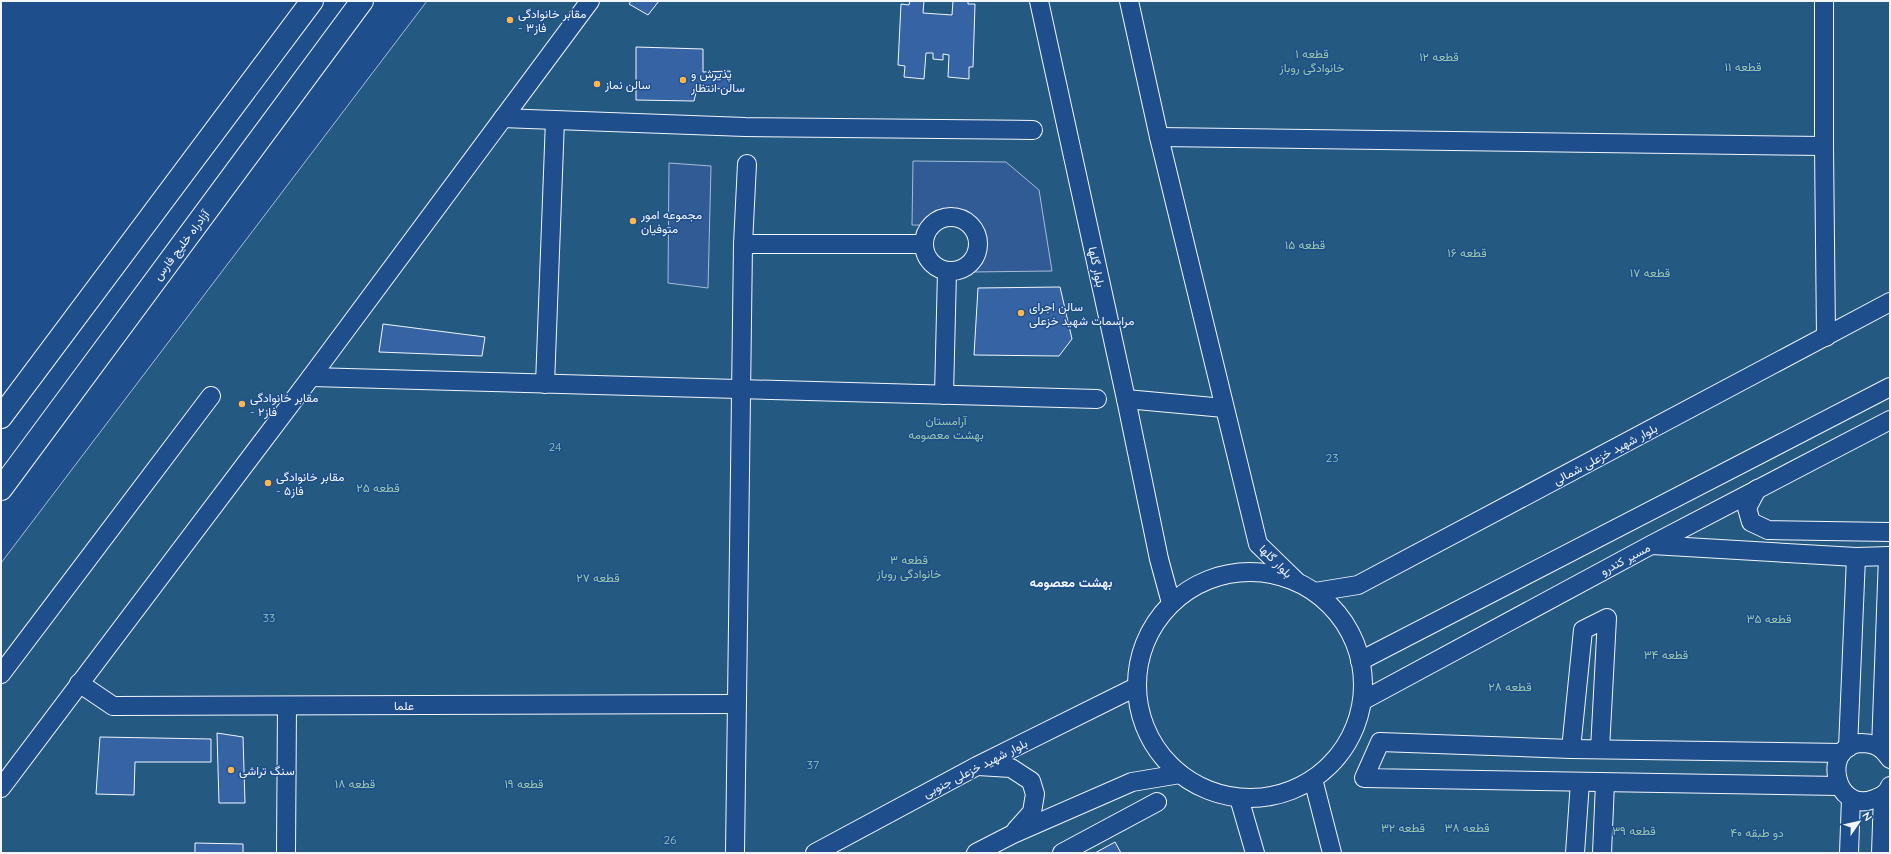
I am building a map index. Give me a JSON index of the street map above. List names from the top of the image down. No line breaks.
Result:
{"streets":{"highway":["آزادراه خلیج فارس"],"lane":["بلوار گلها","بلوار شهید خزعلی شمالی","مسیر کندرو","علما","بلوار شهید خزعلی جنوبی"]},"districts":["بهشت معصومه"],"parks":["قطعه ۱ خانوادگی روباز","قطعه ۱۲","قطعه ۱۱","قطعه ۱۵","قطعه ۱۶","قطعه ۱۷","آرامستان بهشت معصومه","24","23","قطعه ۲۵","قطعه ۳ خانوادگی روباز","قطعه ۲۷","33","قطعه ۳۵","قطعه ۳۴","قطعه ۲۸","37","قطعه ۱۸","قطعه ۱۹","قطعه ۳۲","قطعه ۳۸","قطعه ۳۹","۴۰ دو طبقه","26"],"places":["مقابر خانوادگی - فاز۳","پذیرش و سالن انتظار","سالن نماز","مجموعه امور متوفیان","سالن اجرای مراسمات شهید خزعلی","مقابر خانوادگی - فاز۲","مقابر خانوادگی - فاز۵","سنگ تراشی"],"north":"top right"}
